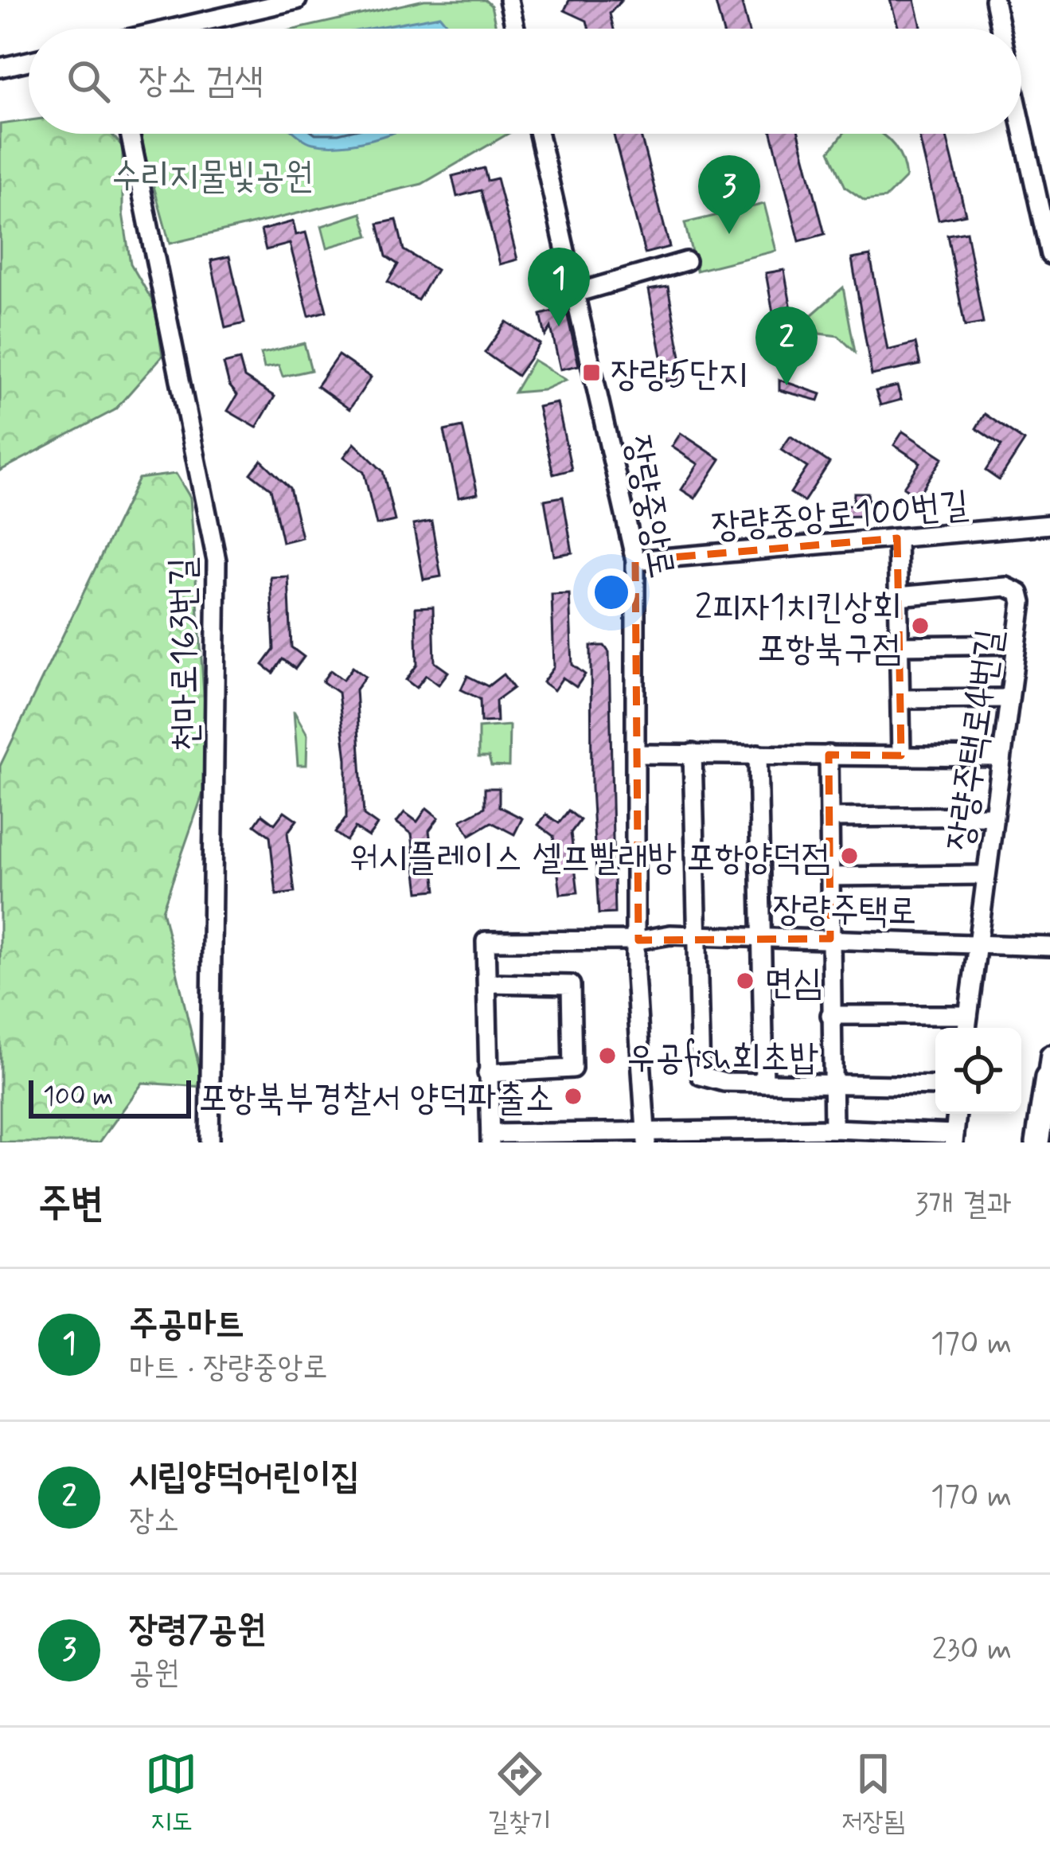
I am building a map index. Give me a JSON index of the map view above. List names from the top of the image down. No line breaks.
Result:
{"streets":{"street":["장량중앙로","장량중앙로100번길","천마로163번길","장량주택로4번길","장량주택로"]},"crossings":[["장량중앙로","장량중앙로100번길"],["장량중앙로","장량주택로"],["장량주택로4번길","장량주택로"]],"parks":["수리지물빛공원"],"places":{"transit":["장량5단지"],"other":["2피자1치킨상회 포항북구점","워시플레이스 셀프빨래방 포항양덕점","면심","우공fish회초밥","포항북부경찰서 양덕파출소"]},"scale_bar":"100 m","page":{"search":"장소 검색","pins":["3","1","2"],"scale":"100 m","heading":["주변","3개 결과"],"list":[{"mark":"1","name":"주공마트","note":"마트 · 장량중앙로","value":"170 m"},{"mark":"2","name":"시립양덕어린이집","note":"장소","value":"170 m"},{"mark":"3","name":"장령7공원","note":"공원","value":"230 m"}],"nav":["지도","길찾기","저장됨"]}}
